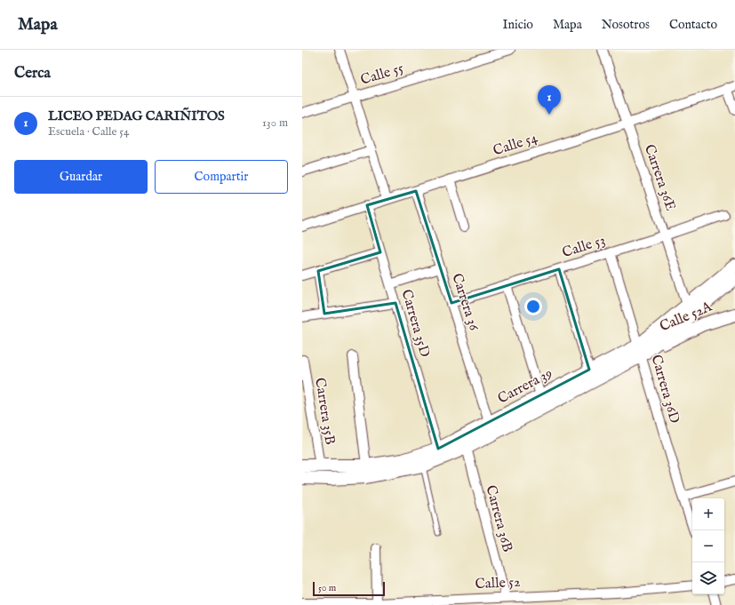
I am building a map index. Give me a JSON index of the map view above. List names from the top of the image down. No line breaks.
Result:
{"streets":{"main road":["Calle 52A","Carrera 39"],"street":["Calle 55","Calle 54","Carrera 36E","Calle 53","Carrera 36","Carrera 35D","Carrera 36D","Carrera 35B","Carrera 36B","Calle 52"]},"crossings":[["Calle 54","Carrera 36E"],["Calle 54","Carrera 36"],["Calle 54","Carrera 35D"],["Carrera 36E","Calle 53"],["Carrera 36E","Carrera 39"],["Calle 53","Carrera 36"],["Calle 53","Carrera 36D"],["Carrera 36","Carrera 39"],["Calle 52A","Carrera 39"],["Calle 52A","Carrera 36D"],["Carrera 35D","Carrera 39"],["Carrera 39","Carrera 36D"],["Carrera 39","Carrera 35B"],["Carrera 39","Carrera 36B"],["Carrera 36B","Calle 52"]],"scale_bar":"50 m","page":{"header":"Mapa","nav":["Inicio","Mapa","Nosotros","Contacto"],"heading":"Cerca","pins":"1","list":[{"mark":"1","name":"LICEO PEDAG CARIÑITOS","note":"Escuela · Calle 54","value":"130 m"}],"buttons":["Guardar","Compartir"],"map_buttons":["+","−"],"scale":"50 m"}}
